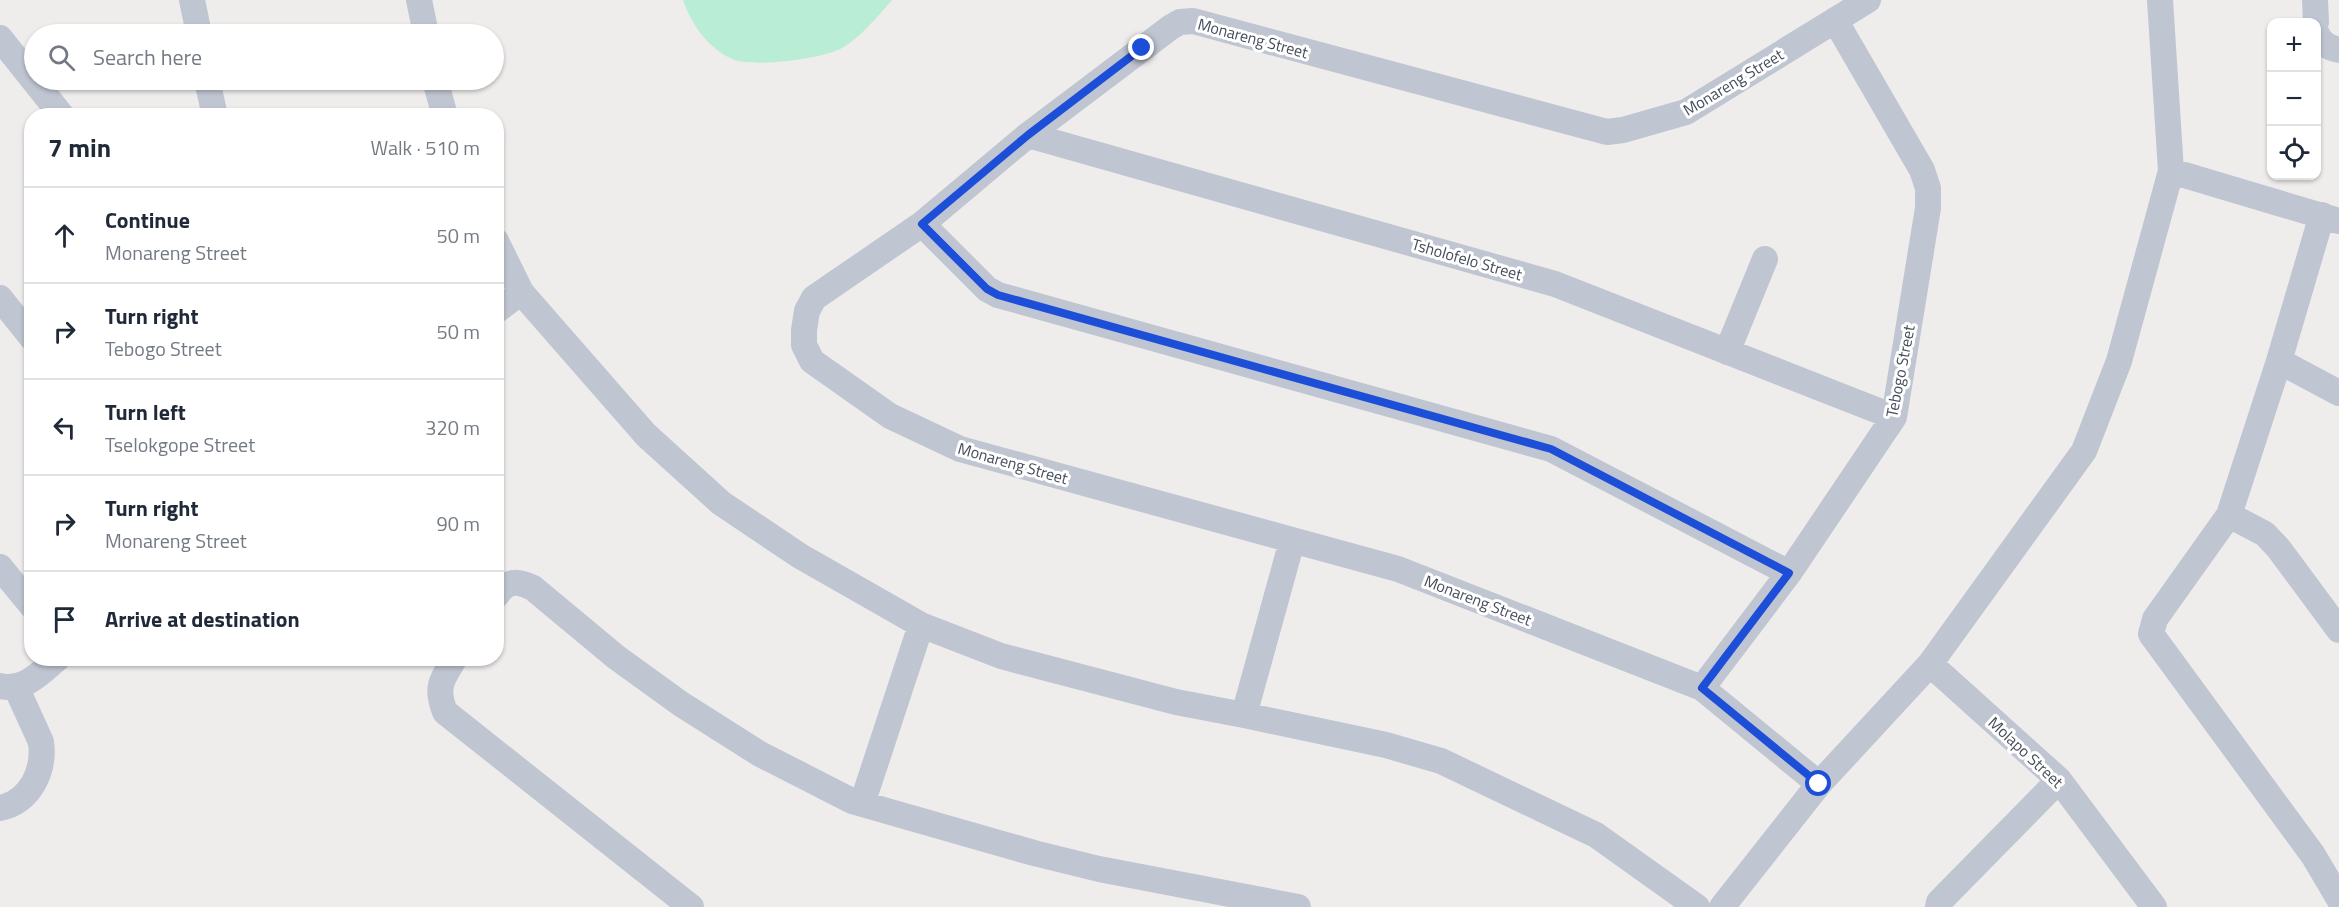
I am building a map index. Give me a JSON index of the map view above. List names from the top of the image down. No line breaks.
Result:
{"streets":{"street":["Monareng Street","Tsholofelo Street","Tebogo Street","Molapo Street"]},"crossings":[["Monareng Street","Tsholofelo Street"],["Monareng Street","Tebogo Street"],["Tsholofelo Street","Tebogo Street"]],"page":{"map_buttons":["+","−"],"search":"Search here","heading":["7 min","Walk · 510 m"],"list":[["Continue","Monareng Street","50 m"],["Turn right","Tebogo Street","50 m"],["Turn left","Tselokgope Street","320 m"],["Turn right","Monareng Street","90 m"],"Arrive at destination"]}}
